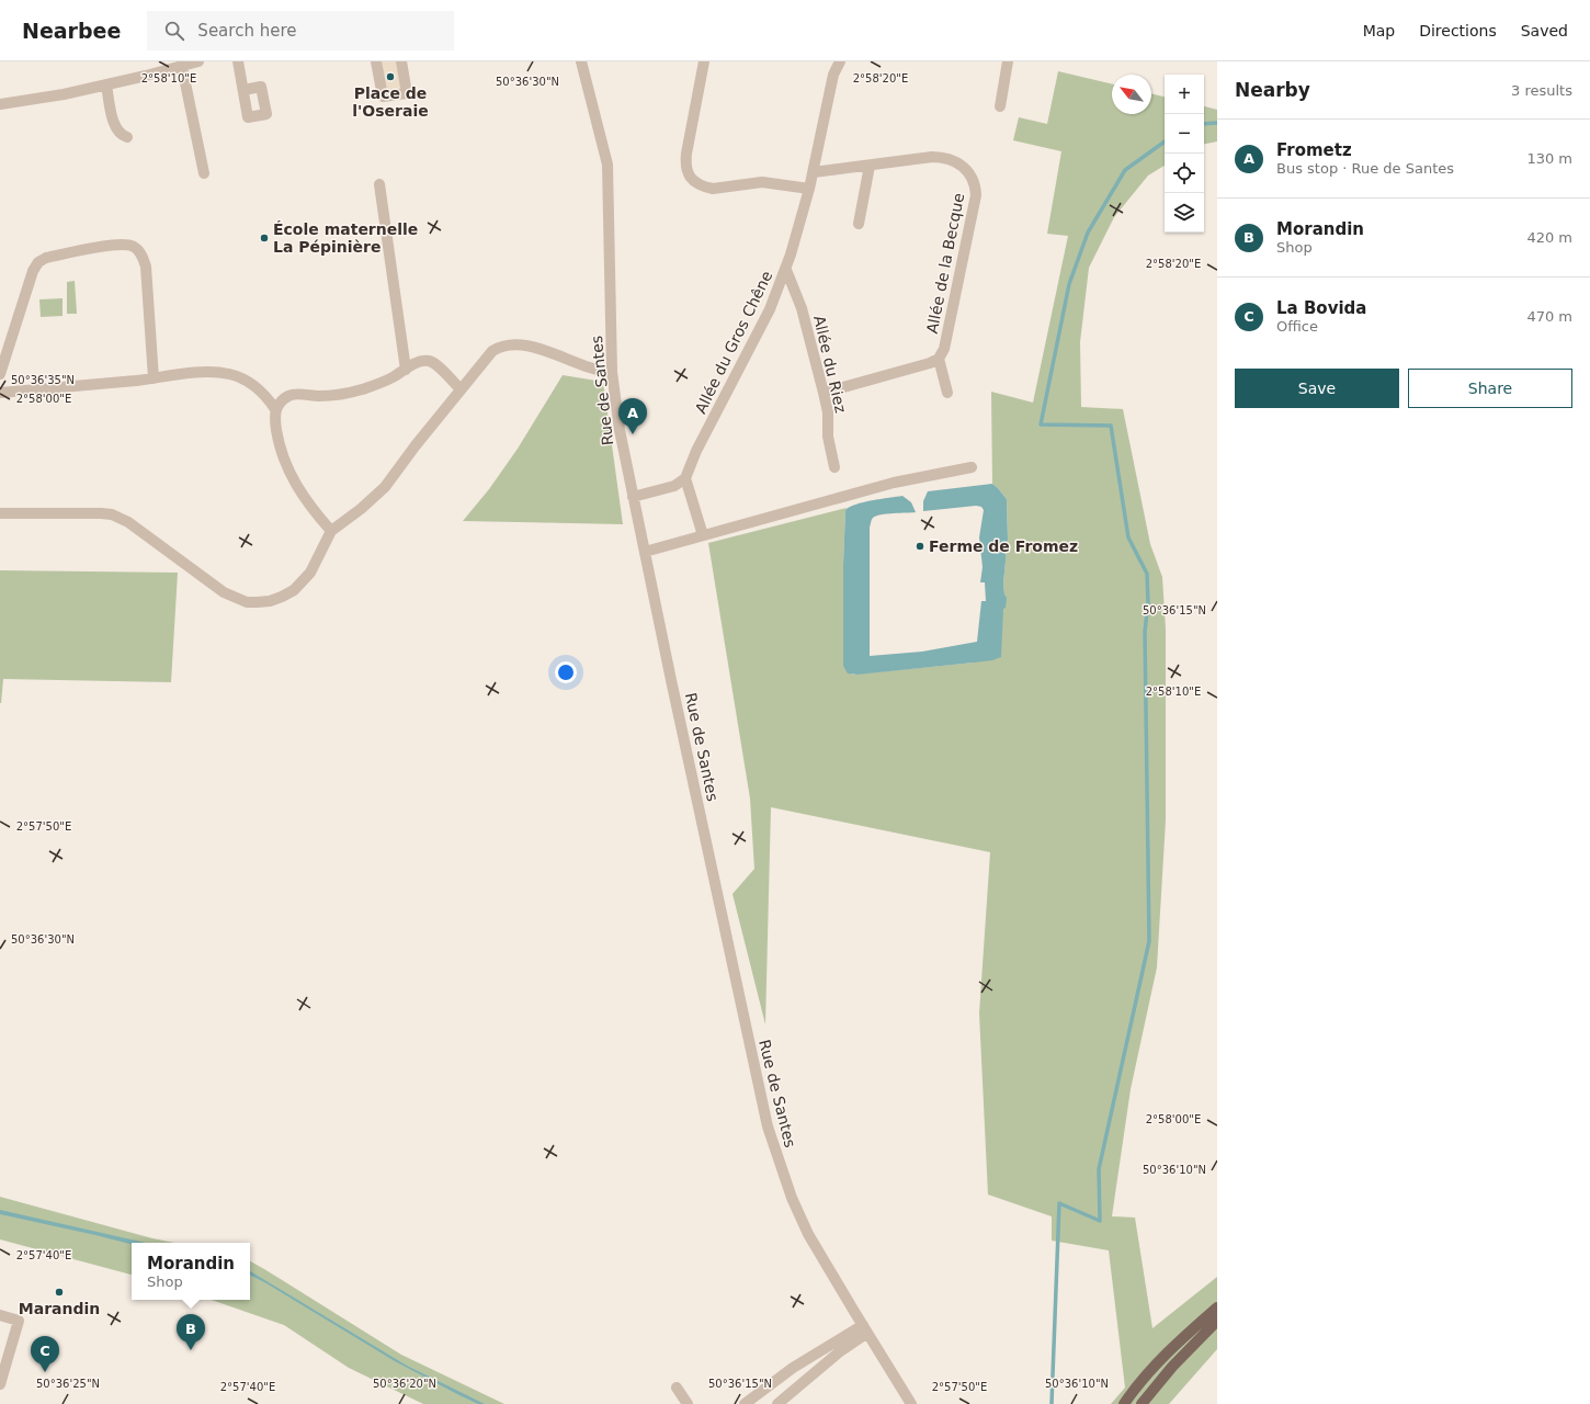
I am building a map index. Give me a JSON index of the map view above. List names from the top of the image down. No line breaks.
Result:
{"streets":{"street":["Allée de la Becque","Allée du Gros Chêne","Allée du Riez","Rue de Santes"]},"crossings":[["Allée de la Becque","Allée du Gros Chêne"],["Allée du Gros Chêne","Allée du Riez"]],"places":["Place de l'Oseraie","École maternelle La Pépinière","Ferme de Fromez","Marandin"],"north":"top left","page":{"header":"Nearbee","search":"Search here","nav":["Map","Directions","Saved"],"heading":["Nearby","3 results"],"map_buttons":["+","−"],"list":[{"mark":"A","name":"Frometz","note":"Bus stop · Rue de Santes","value":"130 m"},{"mark":"B","name":"Morandin","note":"Shop","value":"420 m"},{"mark":"C","name":"La Bovida","note":"Office","value":"470 m"}],"buttons":["Save","Share"],"pins":["A","B","C"],"popup":["Morandin","Shop"]},"coordinates":["2°58'20\"E","2°58'10\"E","50°36'30\"N","50°36'35\"N","2°58'00\"E","50°36'15\"N","2°57'50\"E","50°36'10\"N","2°57'40\"E","50°36'25\"N","50°36'20\"N"]}
